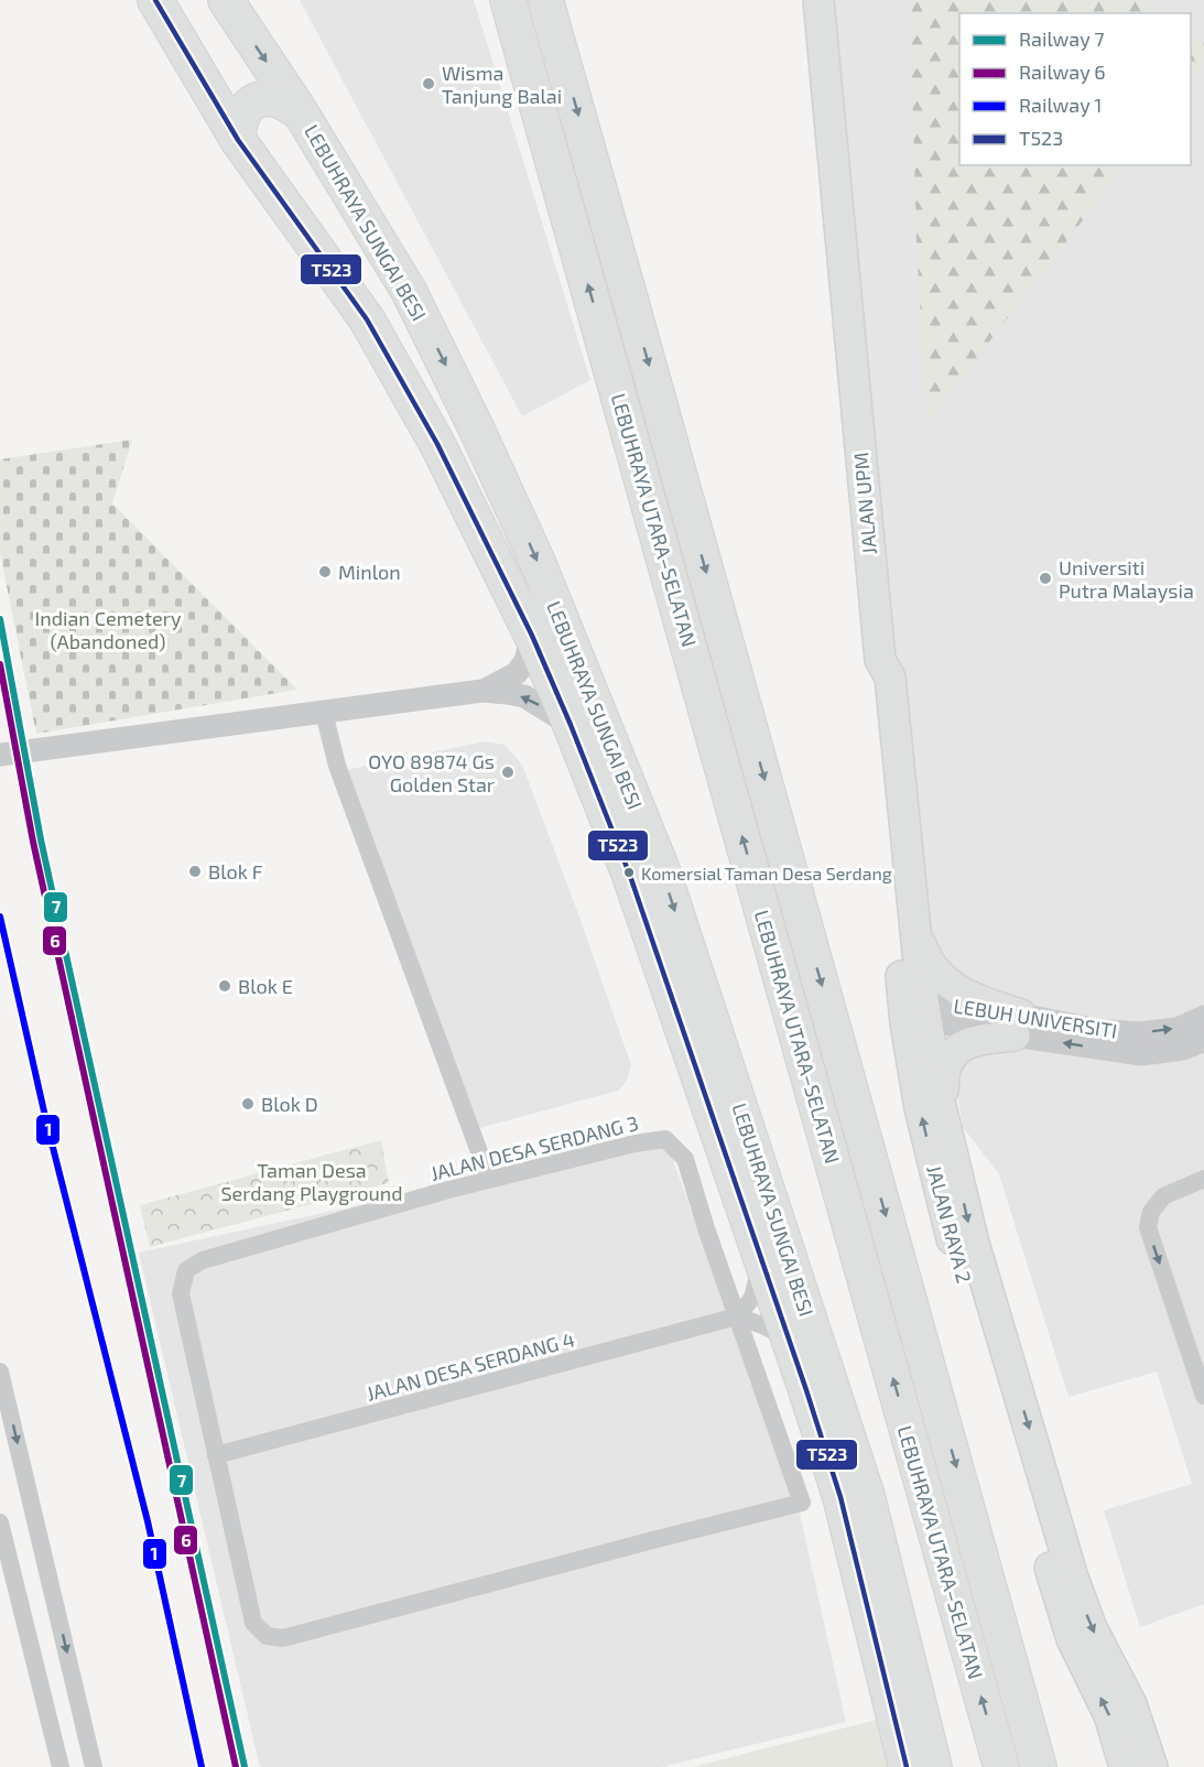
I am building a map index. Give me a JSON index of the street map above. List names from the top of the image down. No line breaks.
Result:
{"streets":{"highway":["LEBUHRAYA SUNGAI BESI","LEBUHRAYA UTARA–SELATAN"],"main road":["JALAN UPM","JALAN RAYA 2"],"street":["LEBUH UNIVERSITI","JALAN DESA SERDANG 3","JALAN DESA SERDANG 4"]},"crossings":[["JALAN UPM","LEBUH UNIVERSITI"],["JALAN UPM","JALAN RAYA 2"],["LEBUH UNIVERSITI","JALAN RAYA 2"],["JALAN DESA SERDANG 3","JALAN DESA SERDANG 4"]],"parks":["Indian Cemetery (Abandoned)","Taman Desa Serdang Playground"],"places":["Wisma Tanjung Balai","Minlon","Universiti Putra Malaysia","OYO 89874 Gs Golden Star","Blok F","Komersial Taman Desa Serdang","Blok E","Blok D"],"lines":["transit line T523","rail line 7","rail line 6","rail line 1"],"legend":["Railway 7","Railway 6","Railway 1","T523"]}
